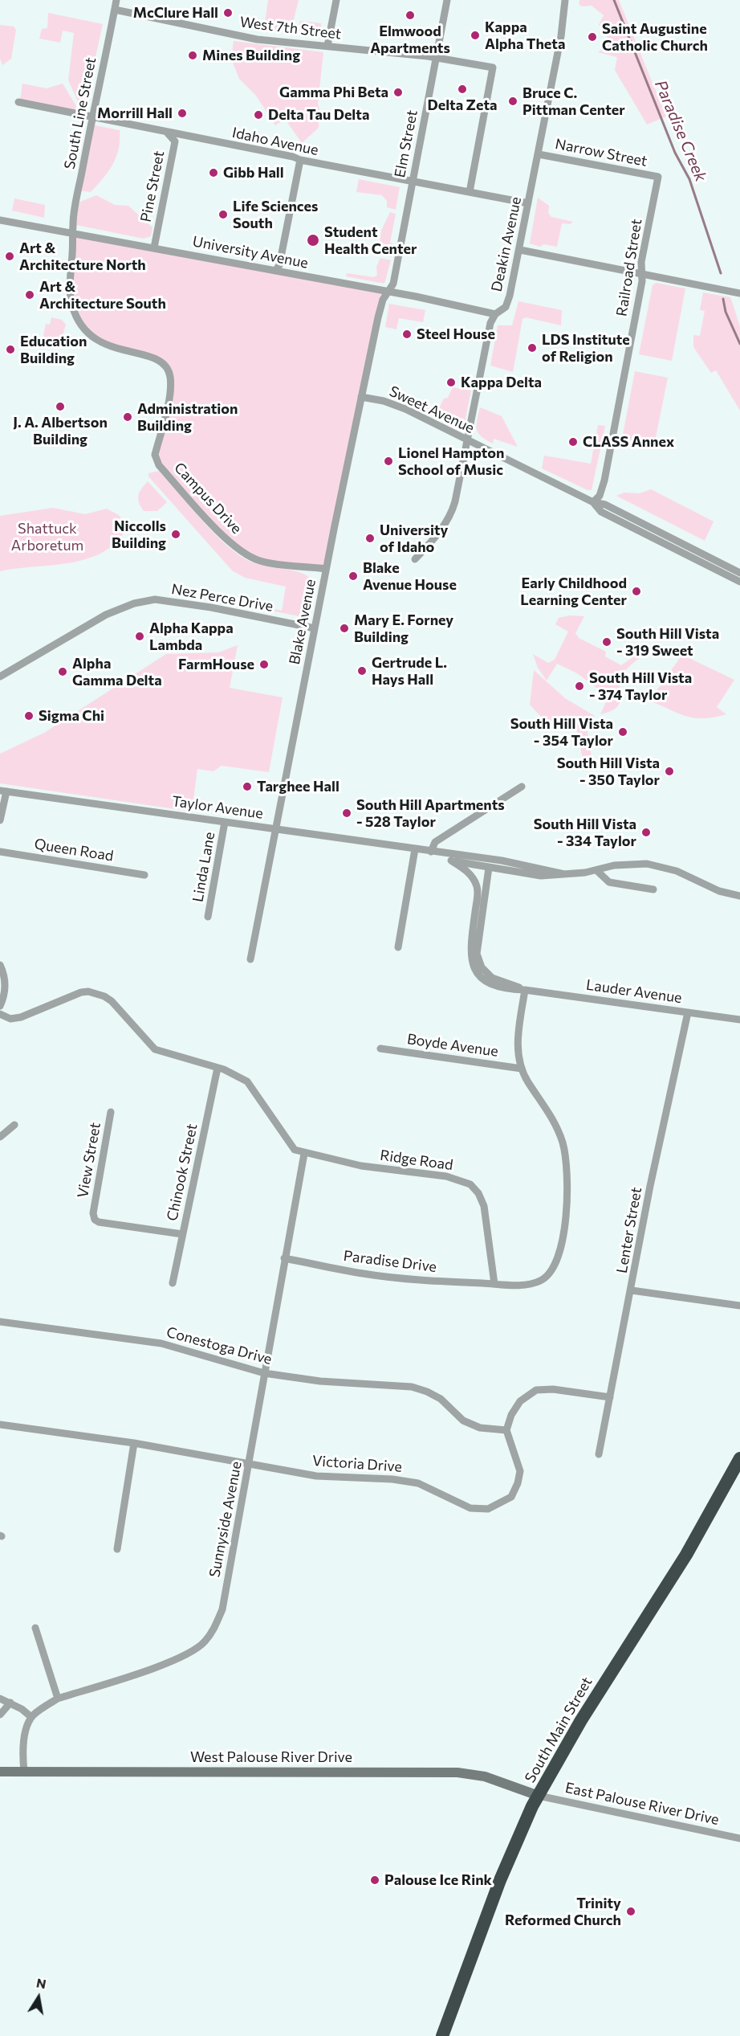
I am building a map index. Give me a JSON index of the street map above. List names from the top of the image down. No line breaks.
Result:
{"streets":{"highway":["South Main Street"],"street":["West 7th Street","South Line Street","Idaho Avenue","Elm Street","Narrow Street","Pine Street","Deakin Avenue","University Avenue","Railroad Street","Sweet Avenue","Campus Drive","Nez Perce Drive","Blake Avenue","Taylor Avenue","Queen Road","Linda Lane","Lauder Avenue","Boyde Avenue","View Street","Ridge Road","Chinook Street","Lenter Street","Paradise Drive","Conestoga Drive","Victoria Drive","Sunnyside Avenue","West Palouse River Drive","East Palouse River Drive"]},"crossings":[["West 7th Street","South Line Street"],["West 7th Street","Idaho Avenue"],["West 7th Street","Elm Street"],["South Line Street","Idaho Avenue"],["South Line Street","University Avenue"],["South Line Street","Campus Drive"],["Idaho Avenue","Elm Street"],["Idaho Avenue","Pine Street"],["Idaho Avenue","Deakin Avenue"],["Elm Street","University Avenue"],["Elm Street","Blake Avenue"],["Narrow Street","Deakin Avenue"],["Narrow Street","Railroad Street"],["Pine Street","University Avenue"],["Deakin Avenue","University Avenue"],["Deakin Avenue","Sweet Avenue"],["University Avenue","Campus Drive"],["University Avenue","Blake Avenue"],["Railroad Street","Sweet Avenue"],["Sweet Avenue","Blake Avenue"],["Campus Drive","Blake Avenue"],["Nez Perce Drive","Blake Avenue"],["Blake Avenue","Taylor Avenue"],["Taylor Avenue","Linda Lane"],["Taylor Avenue","Lauder Avenue"],["Lauder Avenue","Lenter Street"],["View Street","Chinook Street"],["Ridge Road","Chinook Street"],["Ridge Road","Paradise Drive"],["Ridge Road","Sunnyside Avenue"],["Paradise Drive","Sunnyside Avenue"],["Conestoga Drive","Victoria Drive"],["Conestoga Drive","Sunnyside Avenue"],["Victoria Drive","Sunnyside Avenue"],["South Main Street","West Palouse River Drive"],["South Main Street","East Palouse River Drive"],["West Palouse River Drive","East Palouse River Drive"]],"water":["Paradise Creek"],"parks":["Shattuck Arboretum"],"places":["McClure Hall","Elmwood Apartments","Kappa Alpha Theta","Saint Augustine Catholic Church","Mines Building","Delta Zeta","Gamma Phi Beta","Bruce C. Pittman Center","Morrill Hall","Delta Tau Delta","Gibb Hall","Life Sciences South","Student Health Center","Art & Architecture North","Art & Architecture South","Steel House","LDS Institute of Religion","Education Building","Kappa Delta","J. A. Albertson Building","Administration Building","CLASS Annex","Lionel Hampton School of Music","Niccolls Building","University of Idaho","Blake Avenue House","Early Childhood Learning Center","Mary E. Forney Building","Alpha Kappa Lambda","South Hill Vista - 319 Sweet","FarmHouse","Gertrude L. Hays Hall","Alpha Gamma Delta","South Hill Vista - 374 Taylor","Sigma Chi","South Hill Vista - 354 Taylor","South Hill Vista - 350 Taylor","Targhee Hall","South Hill Apartments - 528 Taylor","South Hill Vista - 334 Taylor","Palouse Ice Rink","Trinity Reformed Church"],"north":"top"}
